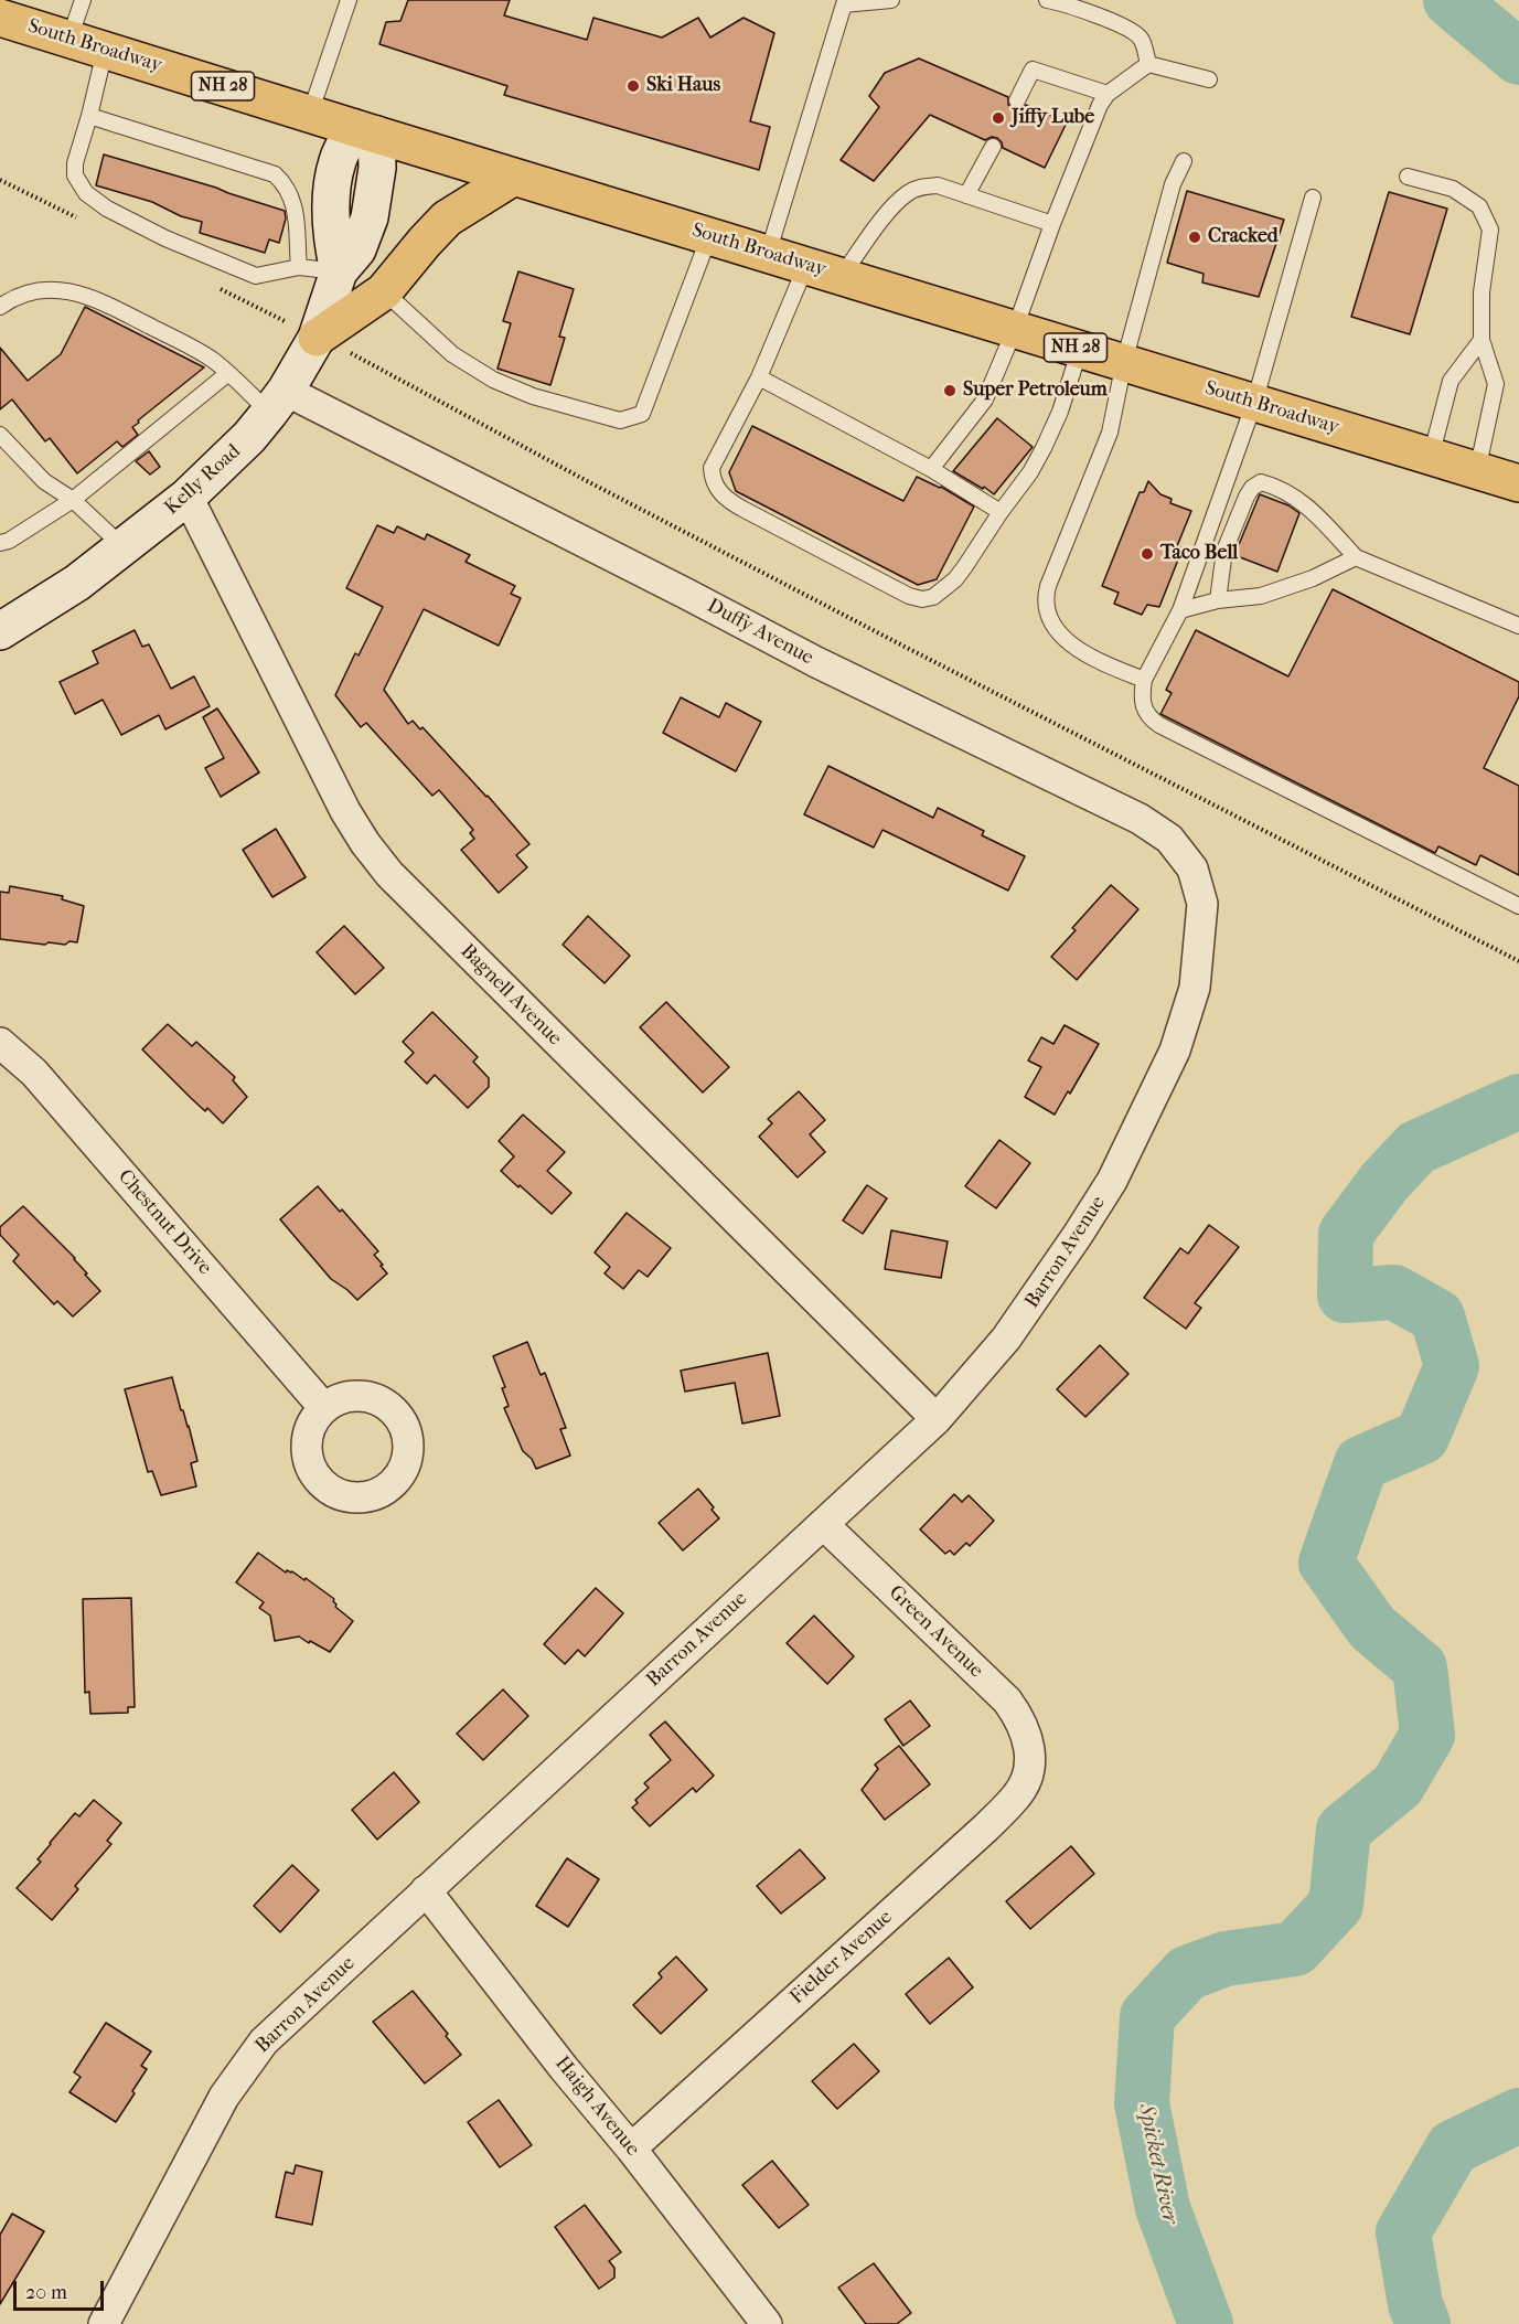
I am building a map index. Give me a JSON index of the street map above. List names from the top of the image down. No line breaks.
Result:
{"streets":{"main road":["South Broadway","NH 28"],"street":["Kelly Road","Duffy Avenue","Bagnell Avenue","Chestnut Drive","Barron Avenue","Green Avenue","Fielder Avenue","Haigh Avenue"]},"crossings":[["South Broadway","Kelly Road"],["Kelly Road","Duffy Avenue"],["Kelly Road","Bagnell Avenue"],["Duffy Avenue","Barron Avenue"],["Bagnell Avenue","Barron Avenue"],["Barron Avenue","Green Avenue"],["Barron Avenue","Haigh Avenue"],["Green Avenue","Fielder Avenue"],["Fielder Avenue","Haigh Avenue"]],"water":["Spicket River"],"places":["Ski Haus","Jiffy Lube","Cracked","Super Petroleum","Taco Bell"],"scale_bar":"20 m"}
